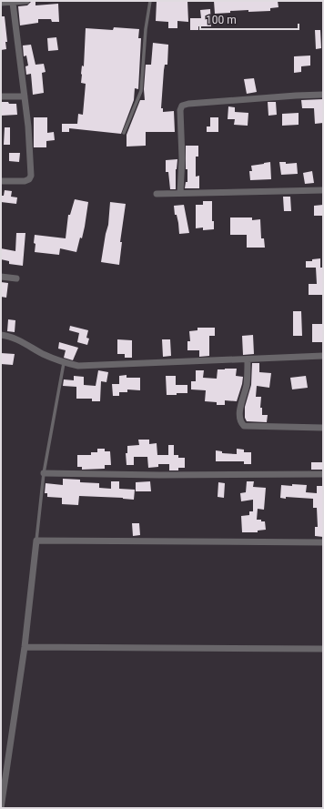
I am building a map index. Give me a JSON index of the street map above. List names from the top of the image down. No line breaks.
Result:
{"scale_bar":"100 m"}
